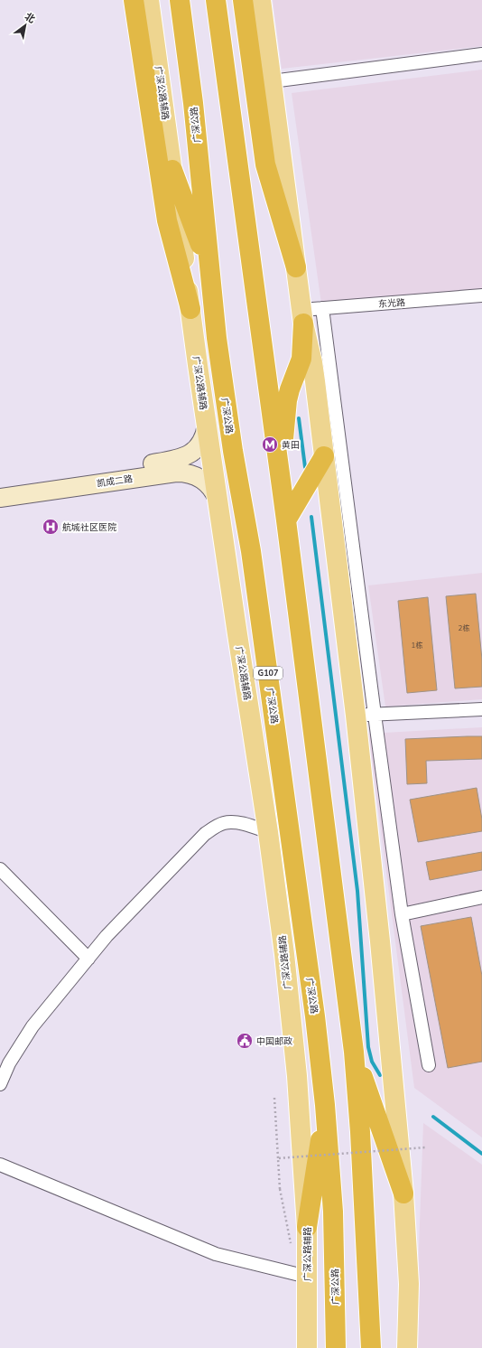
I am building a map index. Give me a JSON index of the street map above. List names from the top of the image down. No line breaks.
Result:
{"streets":{"highway":["广深公路","G107"],"main road":["广深公路辅路"],"street":["东光路","凯成二路"]},"crossings":[["广深公路辅路","凯成二路"]],"places":{"metro station":["黄田"],"hospital":["航城社区医院"],"public building":["中国邮政"]},"house_numbers":["2栋","1栋"],"north":"top right"}
